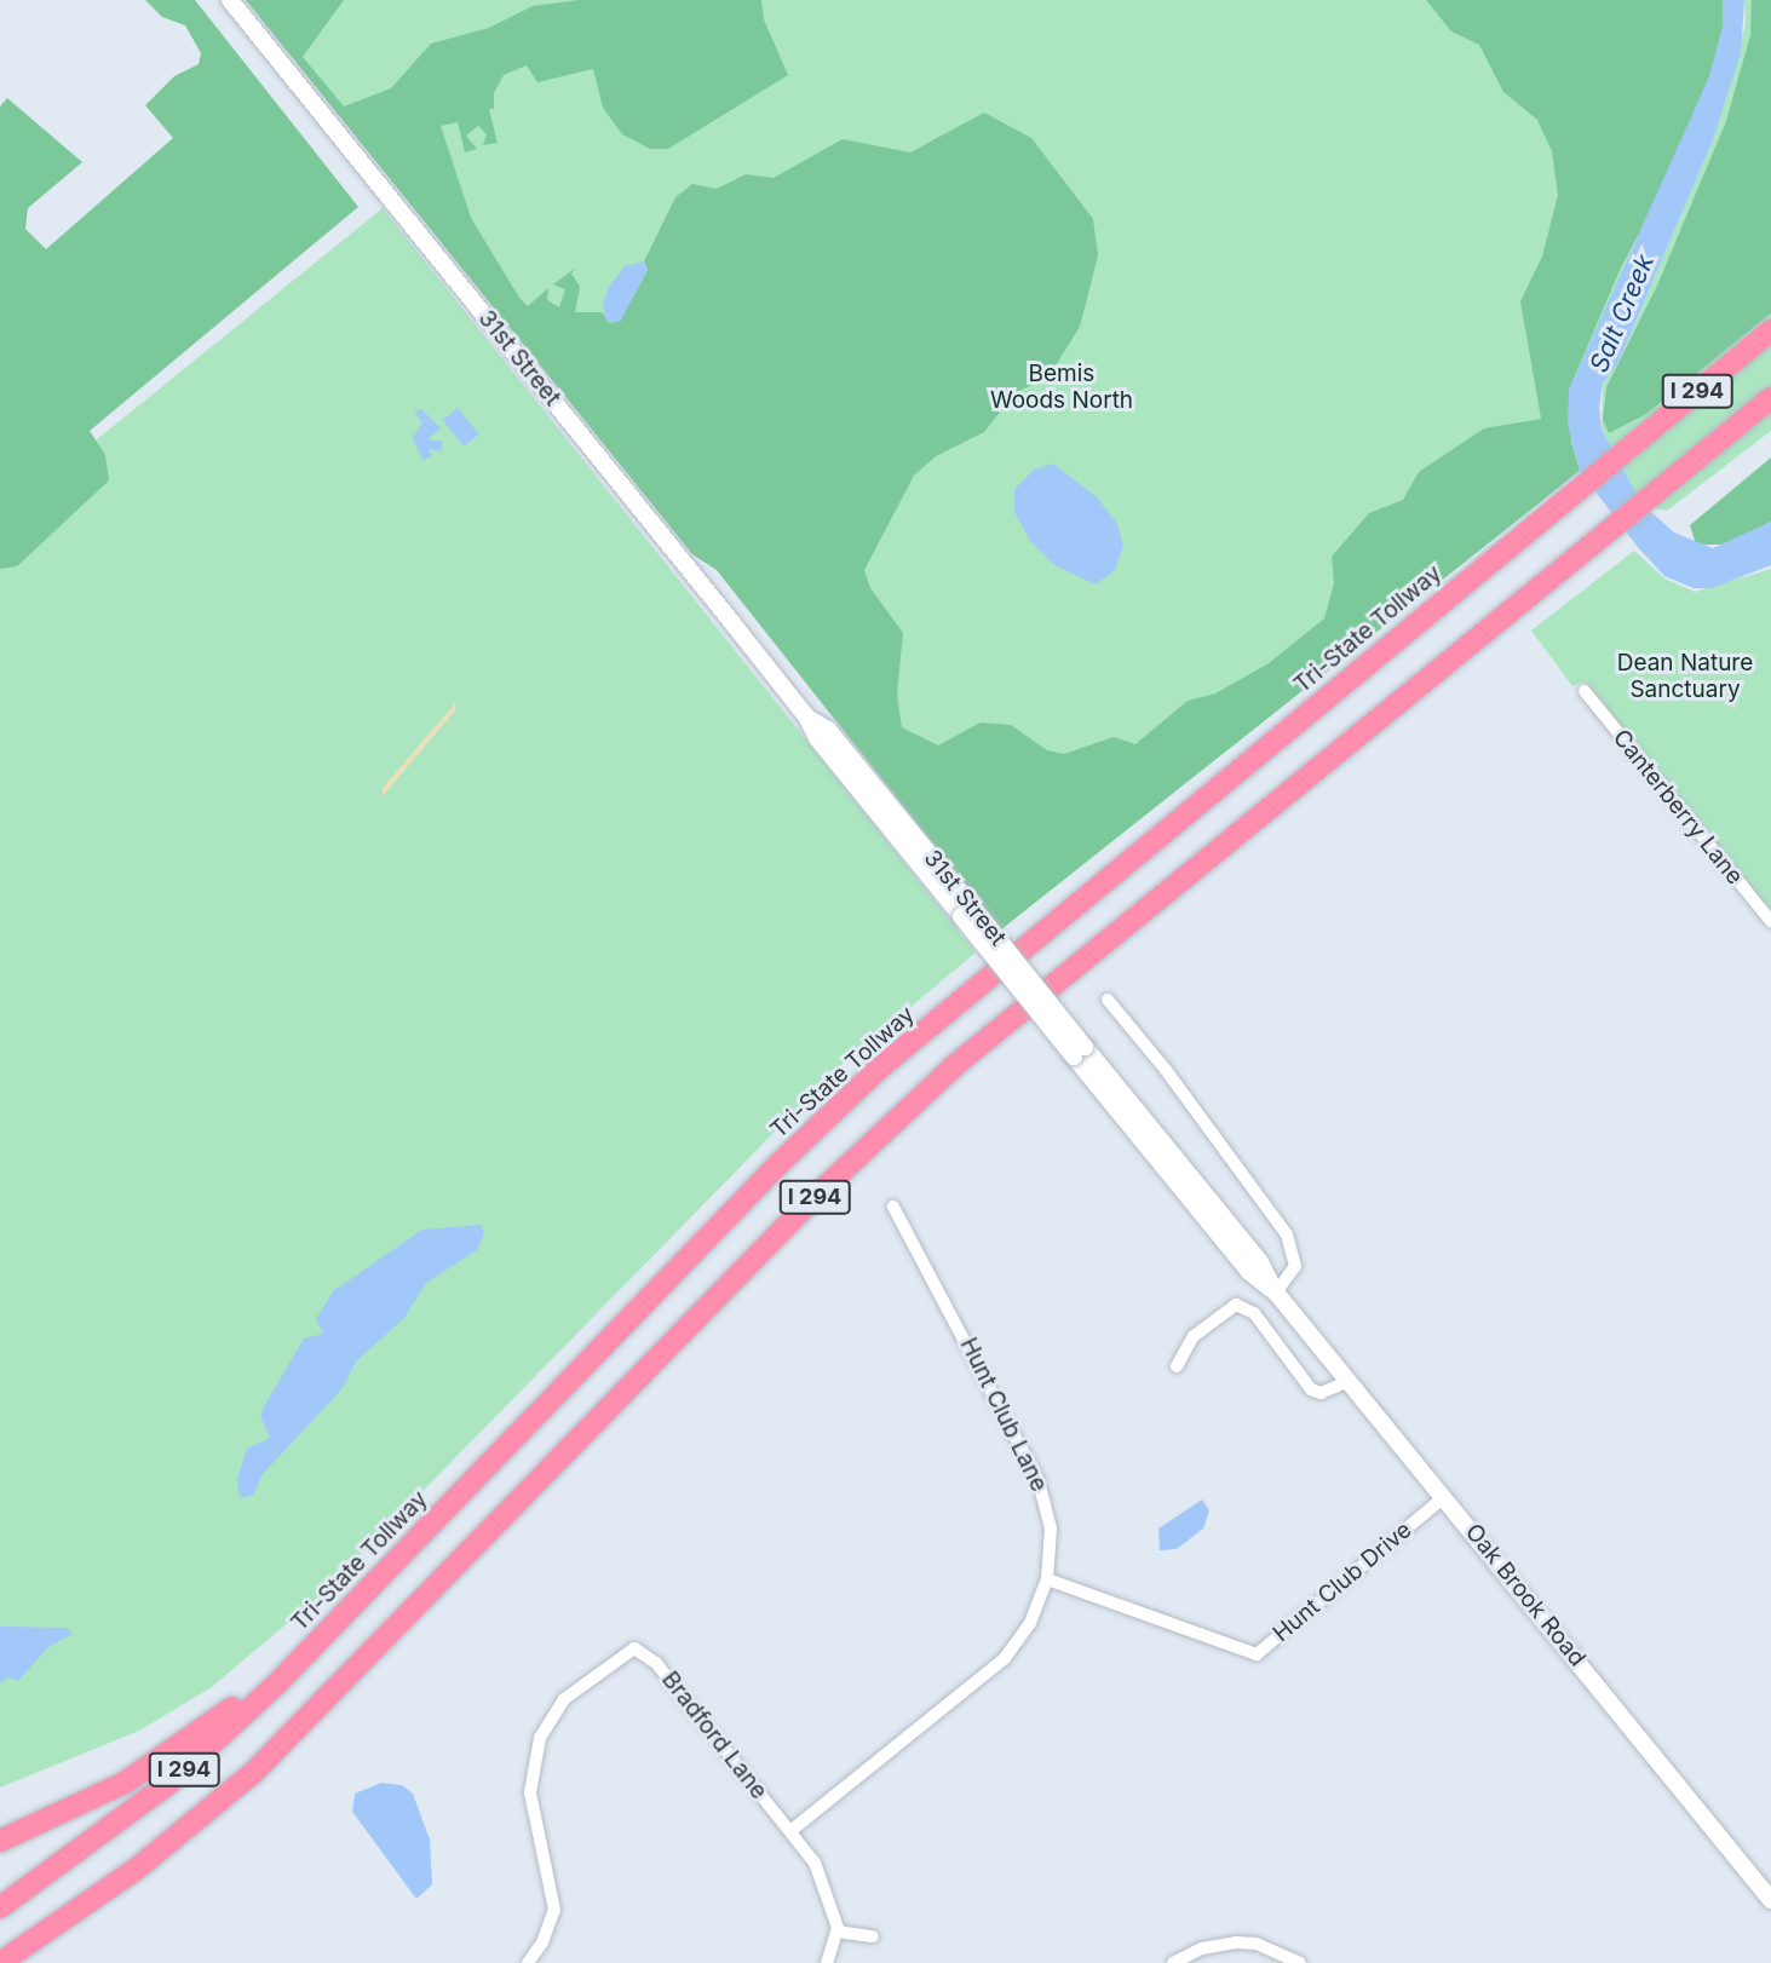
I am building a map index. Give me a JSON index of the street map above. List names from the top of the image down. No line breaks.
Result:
{"streets":{"highway":["I 294","Tri-State Tollway"],"main road":["31st Street","Oak Brook Road"],"street":["Canterberry Lane","Hunt Club Lane","Hunt Club Drive","Bradford Lane"]},"crossings":[["31st Street","Oak Brook Road"],["Hunt Club Lane","Hunt Club Drive"],["Hunt Club Lane","Bradford Lane"],["Hunt Club Drive","Oak Brook Road"]],"water":["Salt Creek"],"parks":["Bemis Woods North","Dean Nature Sanctuary"]}
